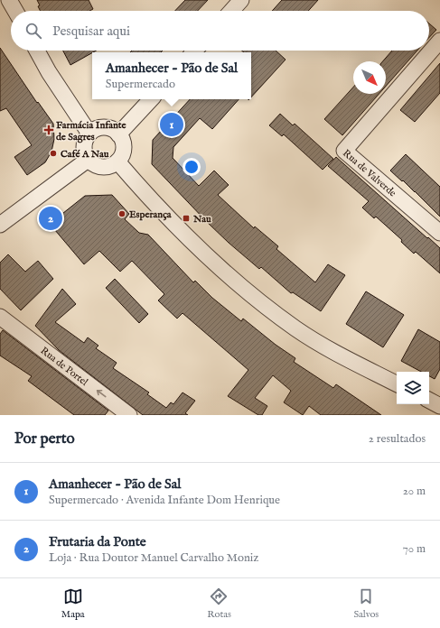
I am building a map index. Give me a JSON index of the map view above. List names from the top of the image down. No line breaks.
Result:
{"streets":{"street":["Rua de Valverde","Rua de Portel"]},"one_way":["Rua de Portel"],"places":{"health":["Farmácia Infante de Sagres"],"other":["Café A Nau","Esperança"],"transit":["Nau"]},"north":"bottom right","page":{"search":"Pesquisar aqui","popup":["Amanhecer - Pão de Sal","Supermercado"],"pins":["1","2"],"heading":["Por perto","2 resultados"],"list":[{"mark":"1","name":"Amanhecer - Pão de Sal","note":"Supermercado · Avenida Infante Dom Henrique","value":"20 m"},{"mark":"2","name":"Frutaria da Ponte","note":"Loja · Rua Doutor Manuel Carvalho Moniz","value":"70 m"}],"nav":["Mapa","Rotas","Salvos"]}}
